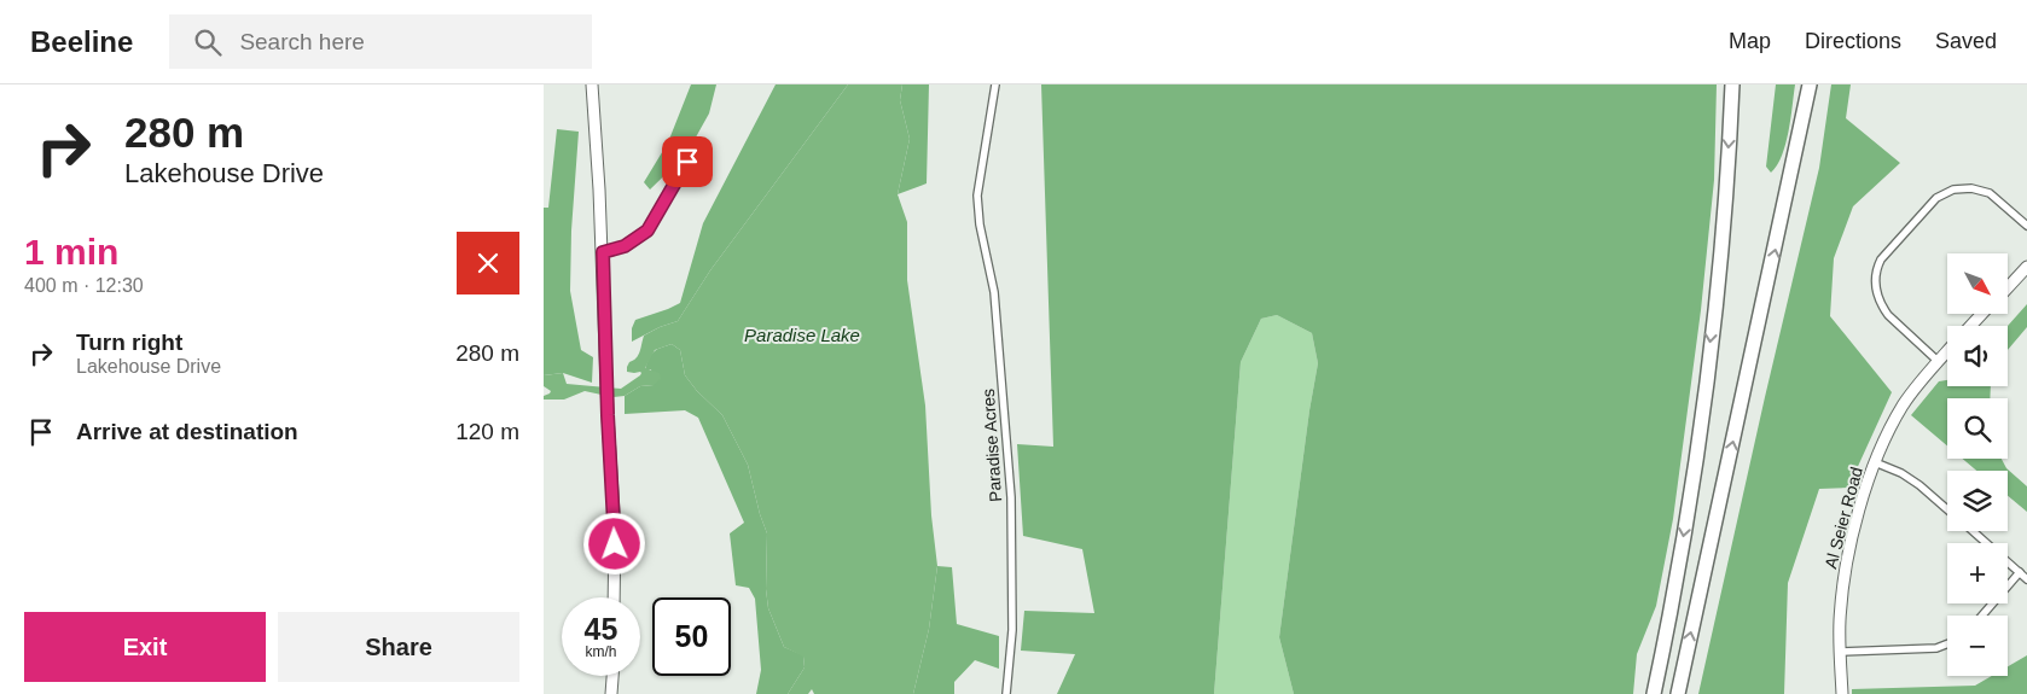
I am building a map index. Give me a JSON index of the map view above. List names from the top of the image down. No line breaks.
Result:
{"streets":{"main road":["Al Seier Road"],"street":["Paradise Acres"]},"water":["Paradise Lake"],"north":"bottom right","page":{"header":"Beeline","search":"Search here","nav":["Map","Directions","Saved"],"turn":["280 m","Lakehouse Drive"],"heading":["1 min","400 m · 12:30"],"map_buttons":["+","−"],"list":[{"name":"Turn right","note":"Lakehouse Drive","value":"280 m"},{"name":"Arrive at destination","value":"120 m"}],"speed":"45 km/h","limit":"50","buttons":["Exit","Share"]}}
